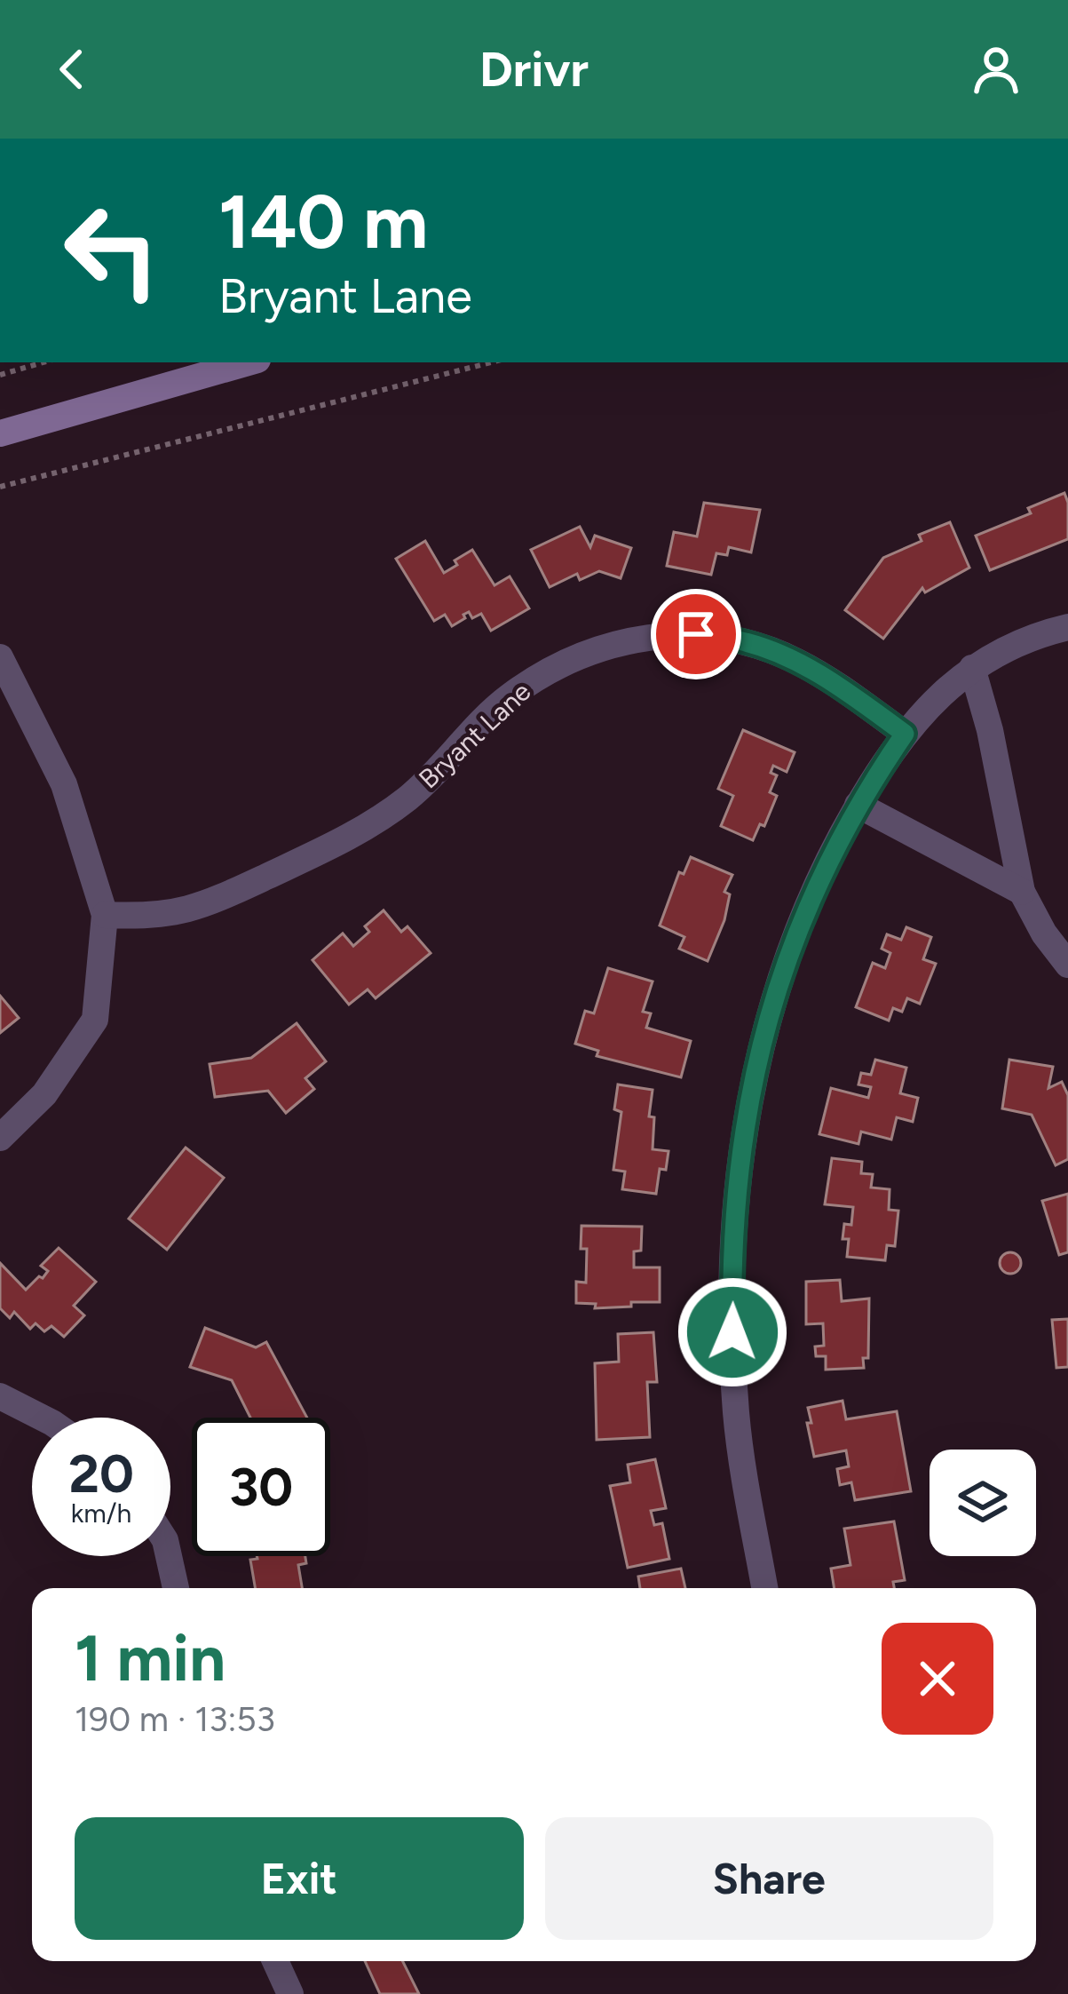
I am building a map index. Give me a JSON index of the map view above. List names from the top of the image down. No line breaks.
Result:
{"streets":{"street":["Bryant Lane"]},"page":{"header":"Drivr","turn":["140 m","Bryant Lane"],"speed":"20 km/h","limit":"30","heading":["1 min","190 m · 13:53"],"buttons":["Exit","Share"]}}
